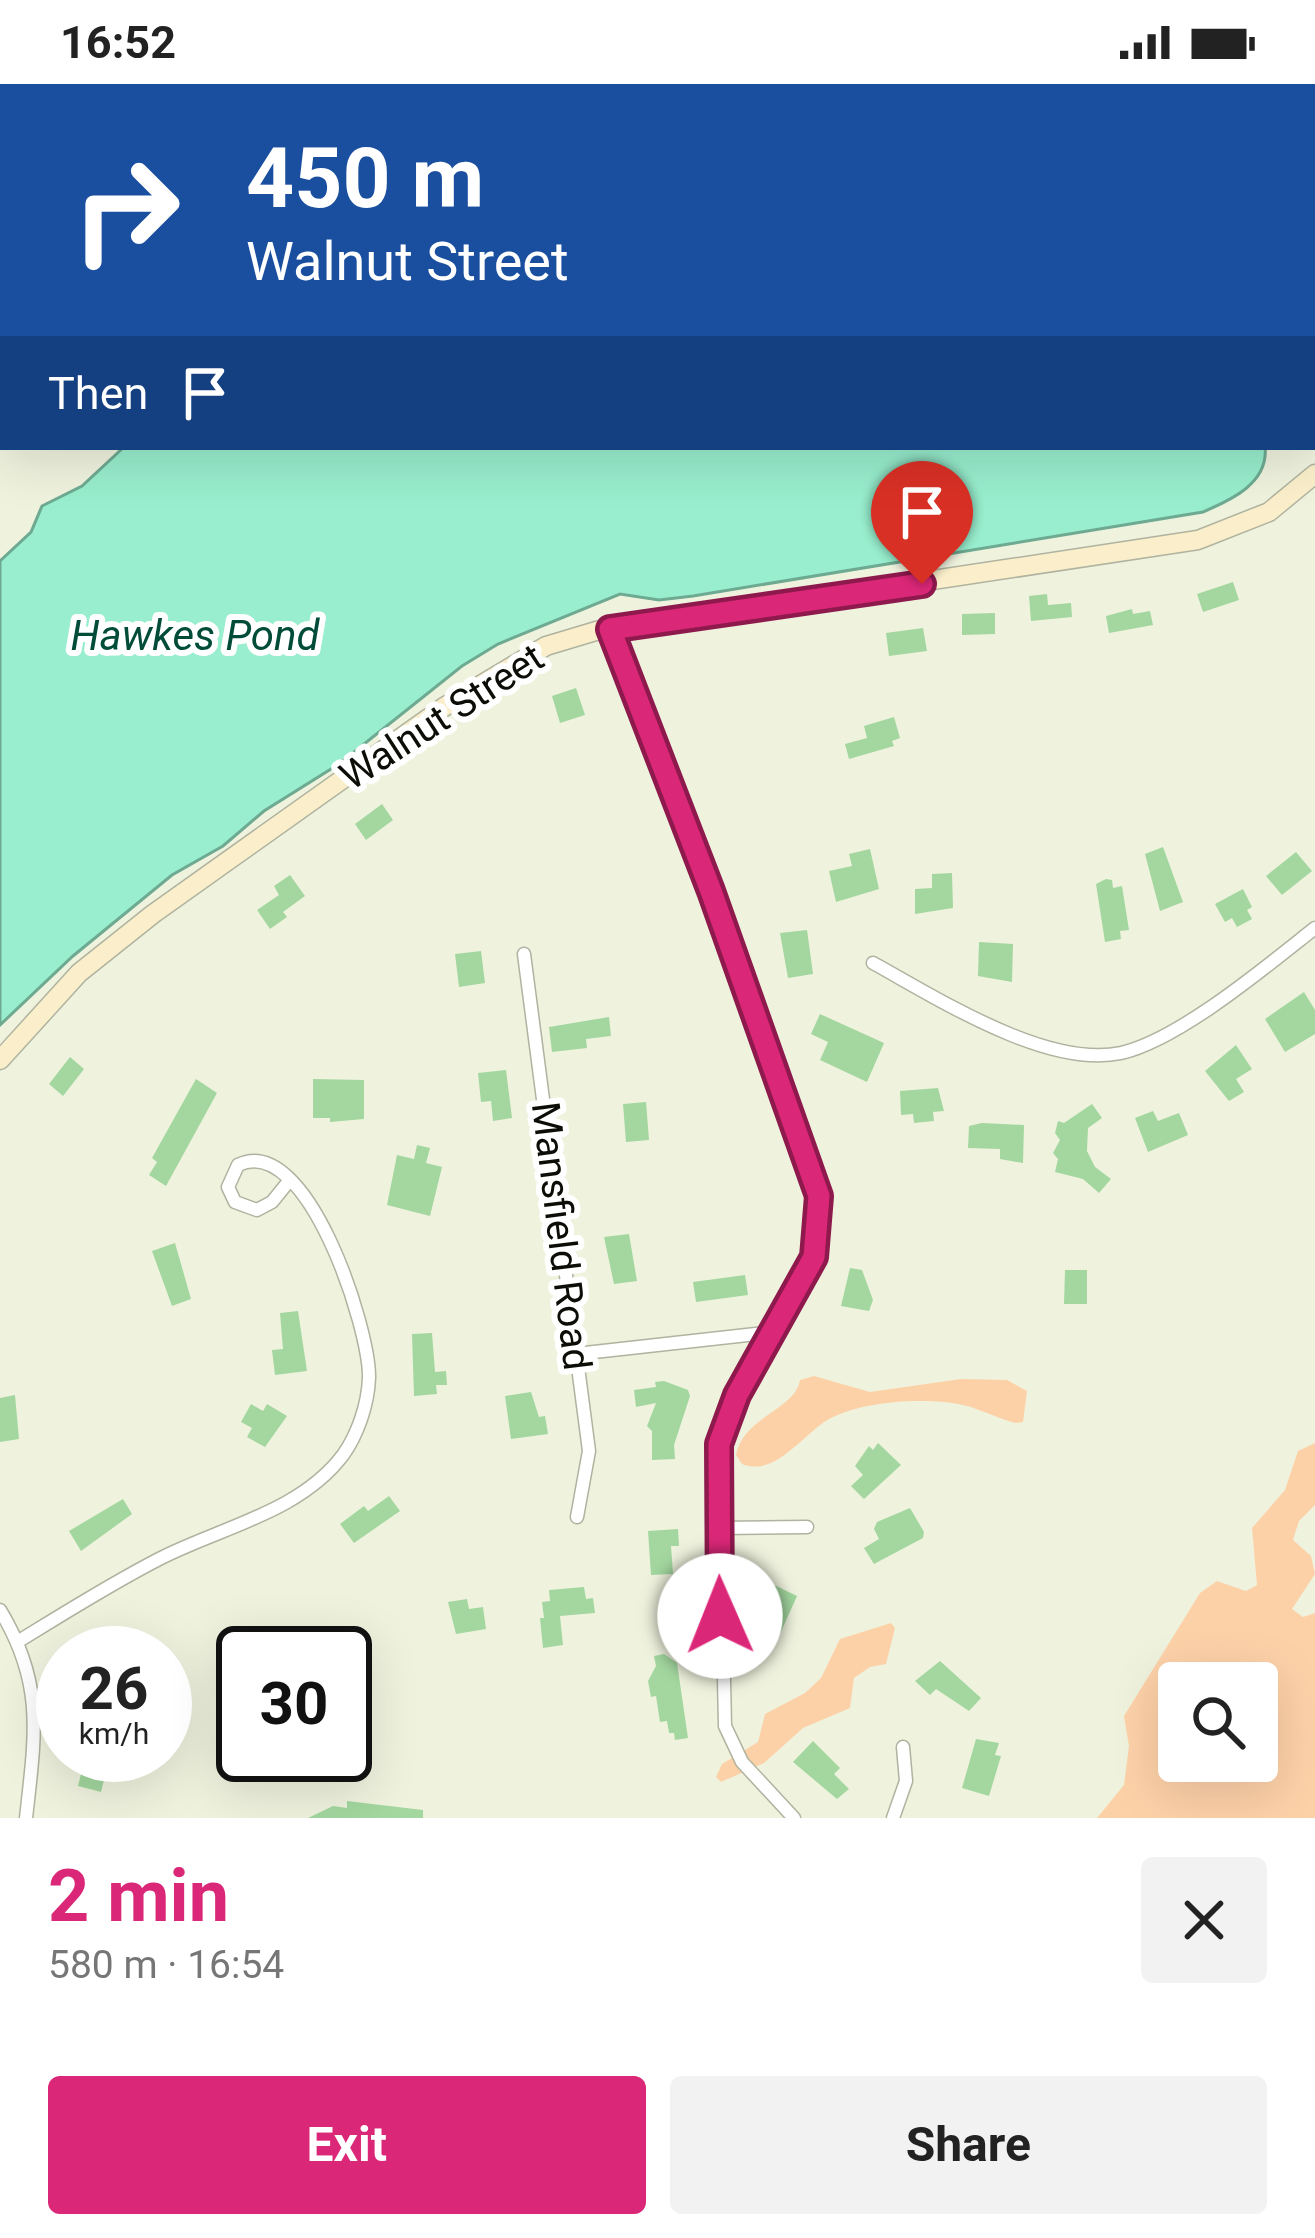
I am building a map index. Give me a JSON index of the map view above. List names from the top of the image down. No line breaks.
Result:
{"streets":{"main road":["Walnut Street"],"street":["Mansfield Road"]},"water":["Hawkes Pond"],"page":{"status":"16:52","turn":["450 m","Walnut Street"],"then":"Then","speed":"26 km/h","limit":"30","heading":["2 min","580 m · 16:54"],"buttons":["Exit","Share"]}}
